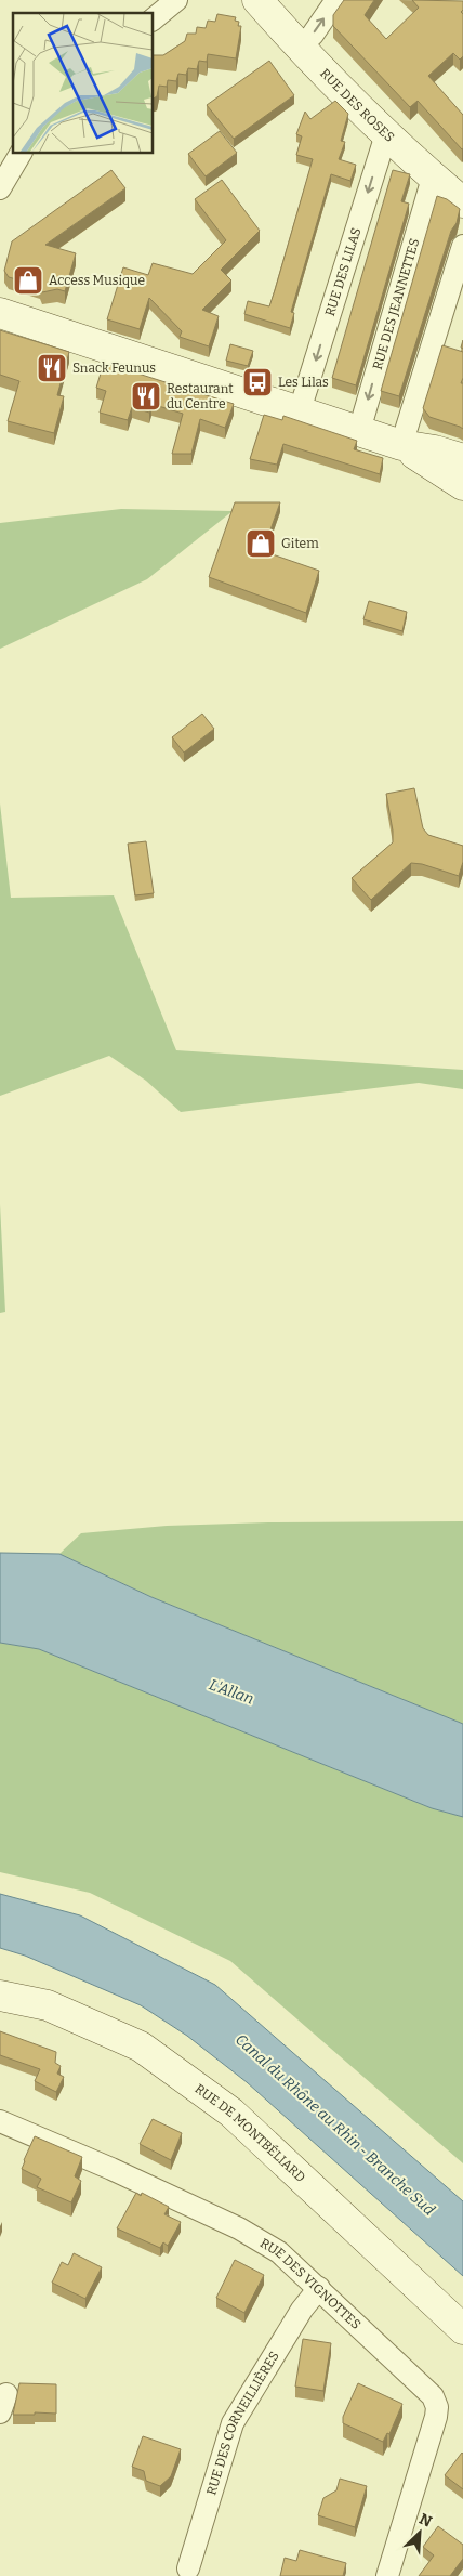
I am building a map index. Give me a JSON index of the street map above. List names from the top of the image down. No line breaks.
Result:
{"streets":{"main road":["RUE DES ROSES","RUE DE MONTBÉLIARD"],"street":["RUE DES LILAS","RUE DES JEANNETTES","RUE DES VIGNOTTES","RUE DES CORNEILLIÈRES"]},"crossings":[["RUE DES ROSES","RUE DES LILAS"],["RUE DES ROSES","RUE DES JEANNETTES"],["RUE DES VIGNOTTES","RUE DES CORNEILLIÈRES"]],"water":["L'Allan","Canal du Rhône au Rhin - Branche Sud"],"places":{"shop":["Access Musique","Gitem"],"restaurant":["Snack Feunus","Restaurant du Centre"],"bus stop":["Les Lilas"]},"north":"top right"}
